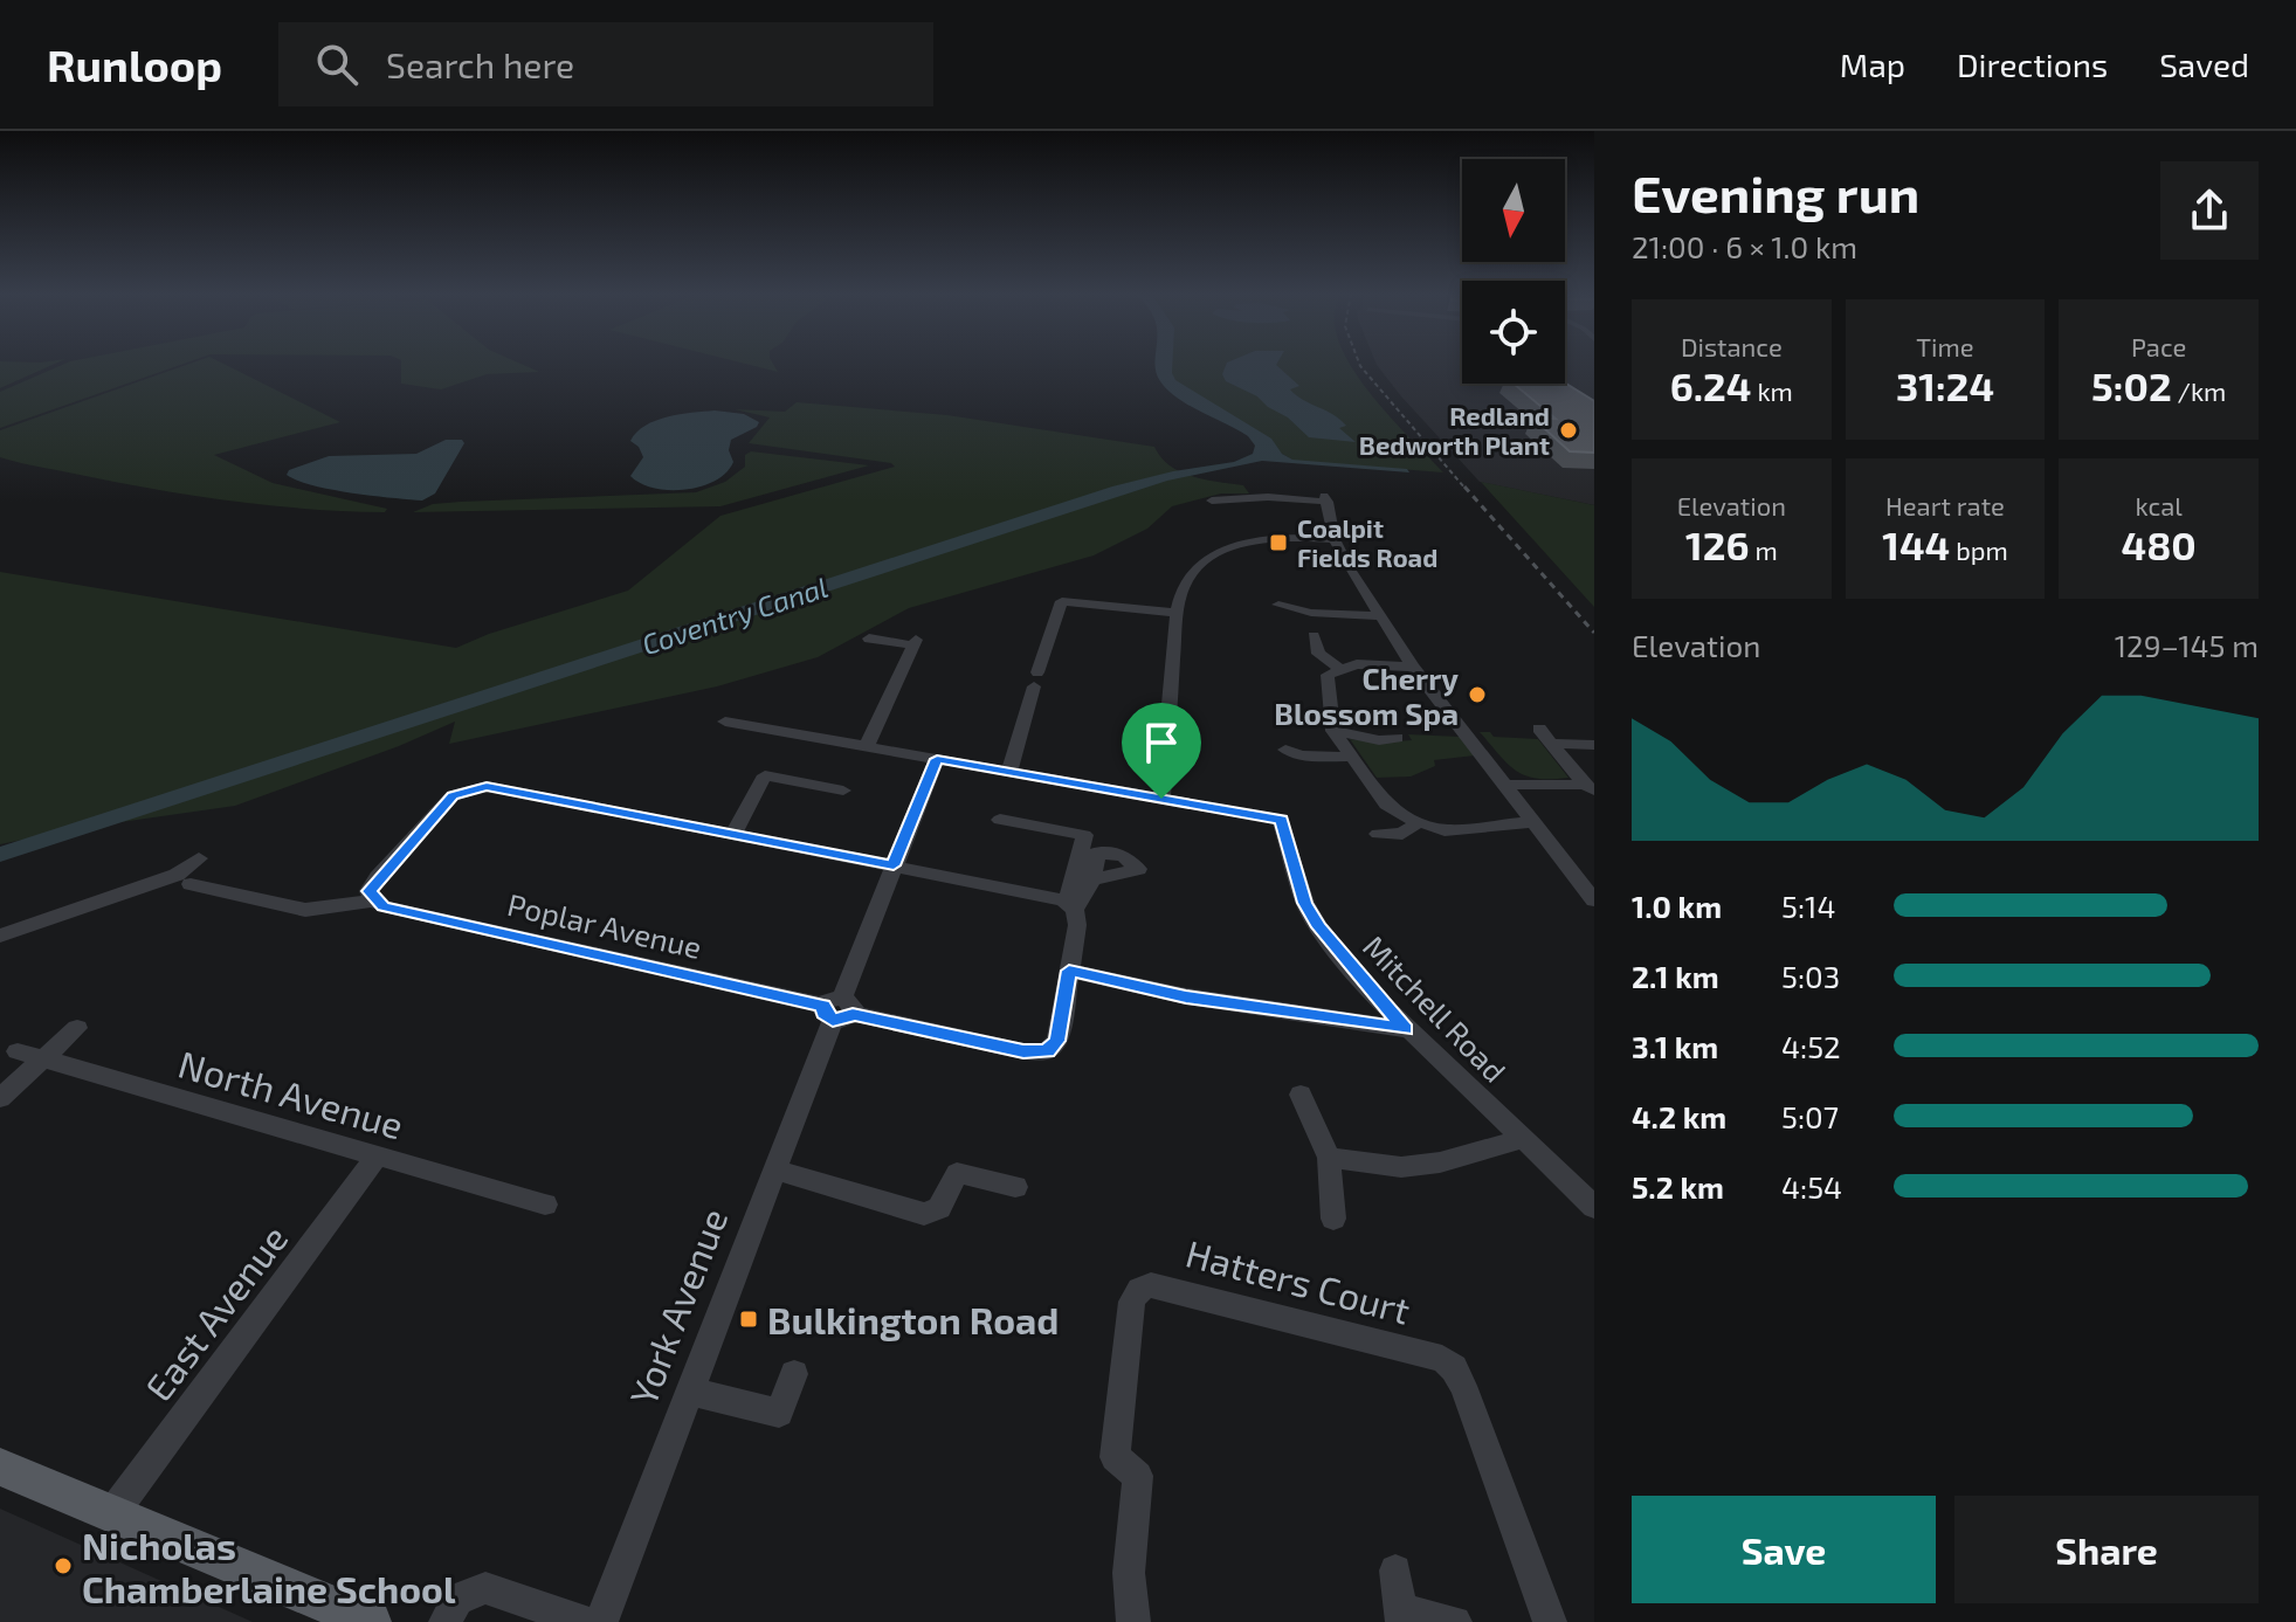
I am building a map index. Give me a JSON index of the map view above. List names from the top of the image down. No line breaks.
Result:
{"streets":{"street":["Poplar Avenue","Mitchell Road","North Avenue","Hatters Court","York Avenue","East Avenue"]},"crossings":[["Poplar Avenue","York Avenue"],["North Avenue","East Avenue"]],"water":["Coventry Canal"],"places":{"other":["Redland Bedworth Plant","Cherry Blossom Spa","Nicholas Chamberlaine School"],"transit":["Coalpit Fields Road","Bulkington Road"]},"north":"bottom","page":{"header":"Runloop","search":"Search here","nav":["Map","Directions","Saved"],"heading":["Evening run","21:00 · 6 × 1.0 km"],"stats":[["Distance","6.24 km"],["Time","31:24"],["Pace","5:02 /km"],["Elevation","126 m"],["Heart rate","144 bpm"],["kcal","480"]],"chart":["Elevation","129–145 m"],"list":[{"name":"1.0 km","note":"5:14"},{"name":"2.1 km","note":"5:03"},{"name":"3.1 km","note":"4:52"},{"name":"4.2 km","note":"5:07"},{"name":"5.2 km","note":"4:54"}],"buttons":["Save","Share"]}}
